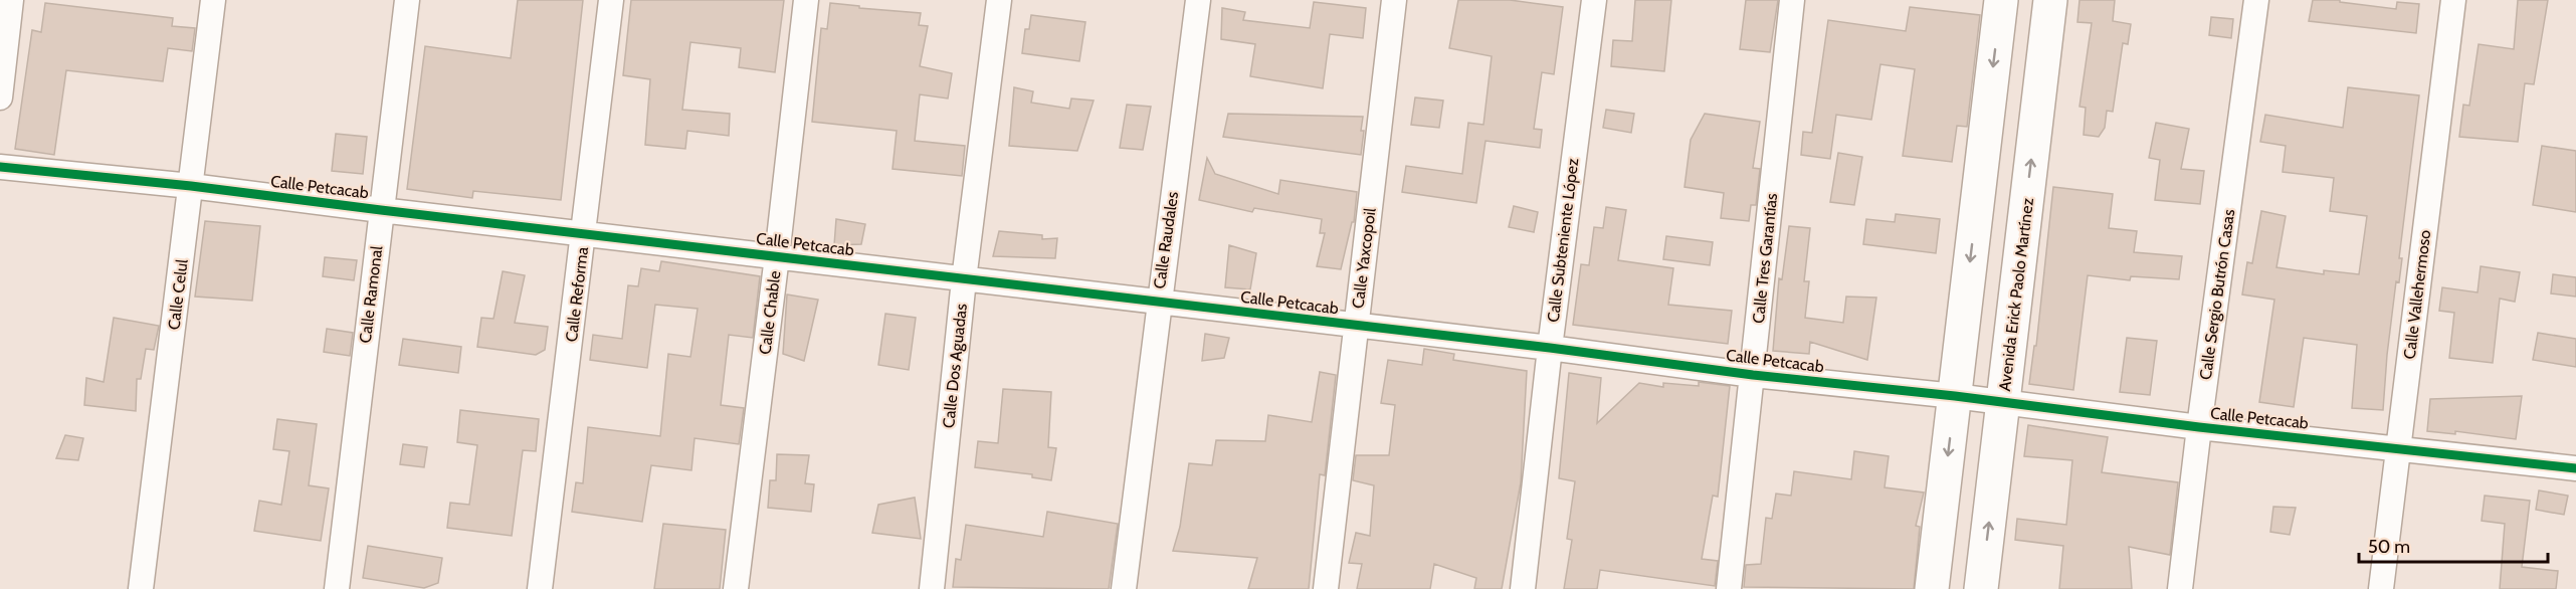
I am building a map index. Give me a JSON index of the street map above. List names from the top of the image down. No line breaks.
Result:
{"streets":{"main road":["Avenida Erick Paolo Martínez"],"street":["Calle Petcacab","Calle Raudales","Calle Subteniente López","Calle Yaxcopoil","Calle Tres Garantías","Calle Celul","Calle Ramonal","Calle Reforma","Calle Sergio Butrón Casas","Calle Vallehermoso","Calle Chable","Calle Dos Aguadas"]},"crossings":[["Calle Petcacab","Calle Raudales"],["Calle Petcacab","Calle Subteniente López"],["Calle Petcacab","Calle Yaxcopoil"],["Calle Petcacab","Calle Tres Garantías"],["Calle Petcacab","Calle Celul"],["Calle Petcacab","Calle Ramonal"],["Calle Petcacab","Calle Reforma"],["Calle Petcacab","Avenida Erick Paolo Martínez"],["Calle Petcacab","Calle Sergio Butrón Casas"],["Calle Petcacab","Calle Vallehermoso"],["Calle Petcacab","Calle Chable"],["Calle Petcacab","Calle Dos Aguadas"]],"scale_bar":"50 m"}
